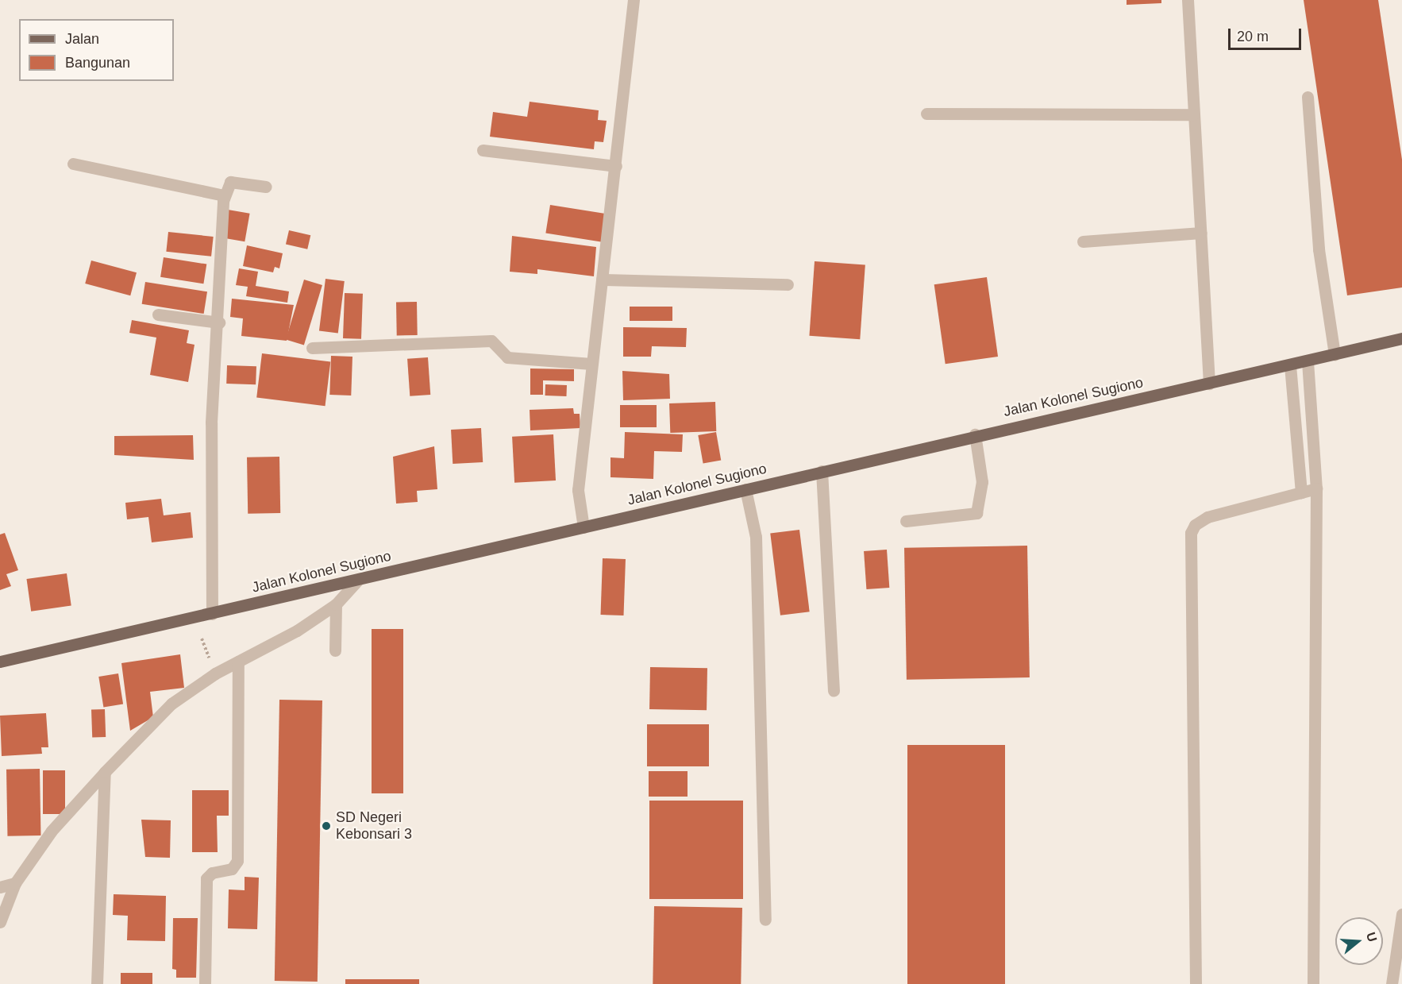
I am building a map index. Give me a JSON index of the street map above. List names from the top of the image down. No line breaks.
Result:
{"streets":{"main road":["Jalan Kolonel Sugiono"]},"places":["SD Negeri Kebonsari 3"],"legend":["Jalan","Bangunan"],"scale_bar":"20 m","north":"right"}
